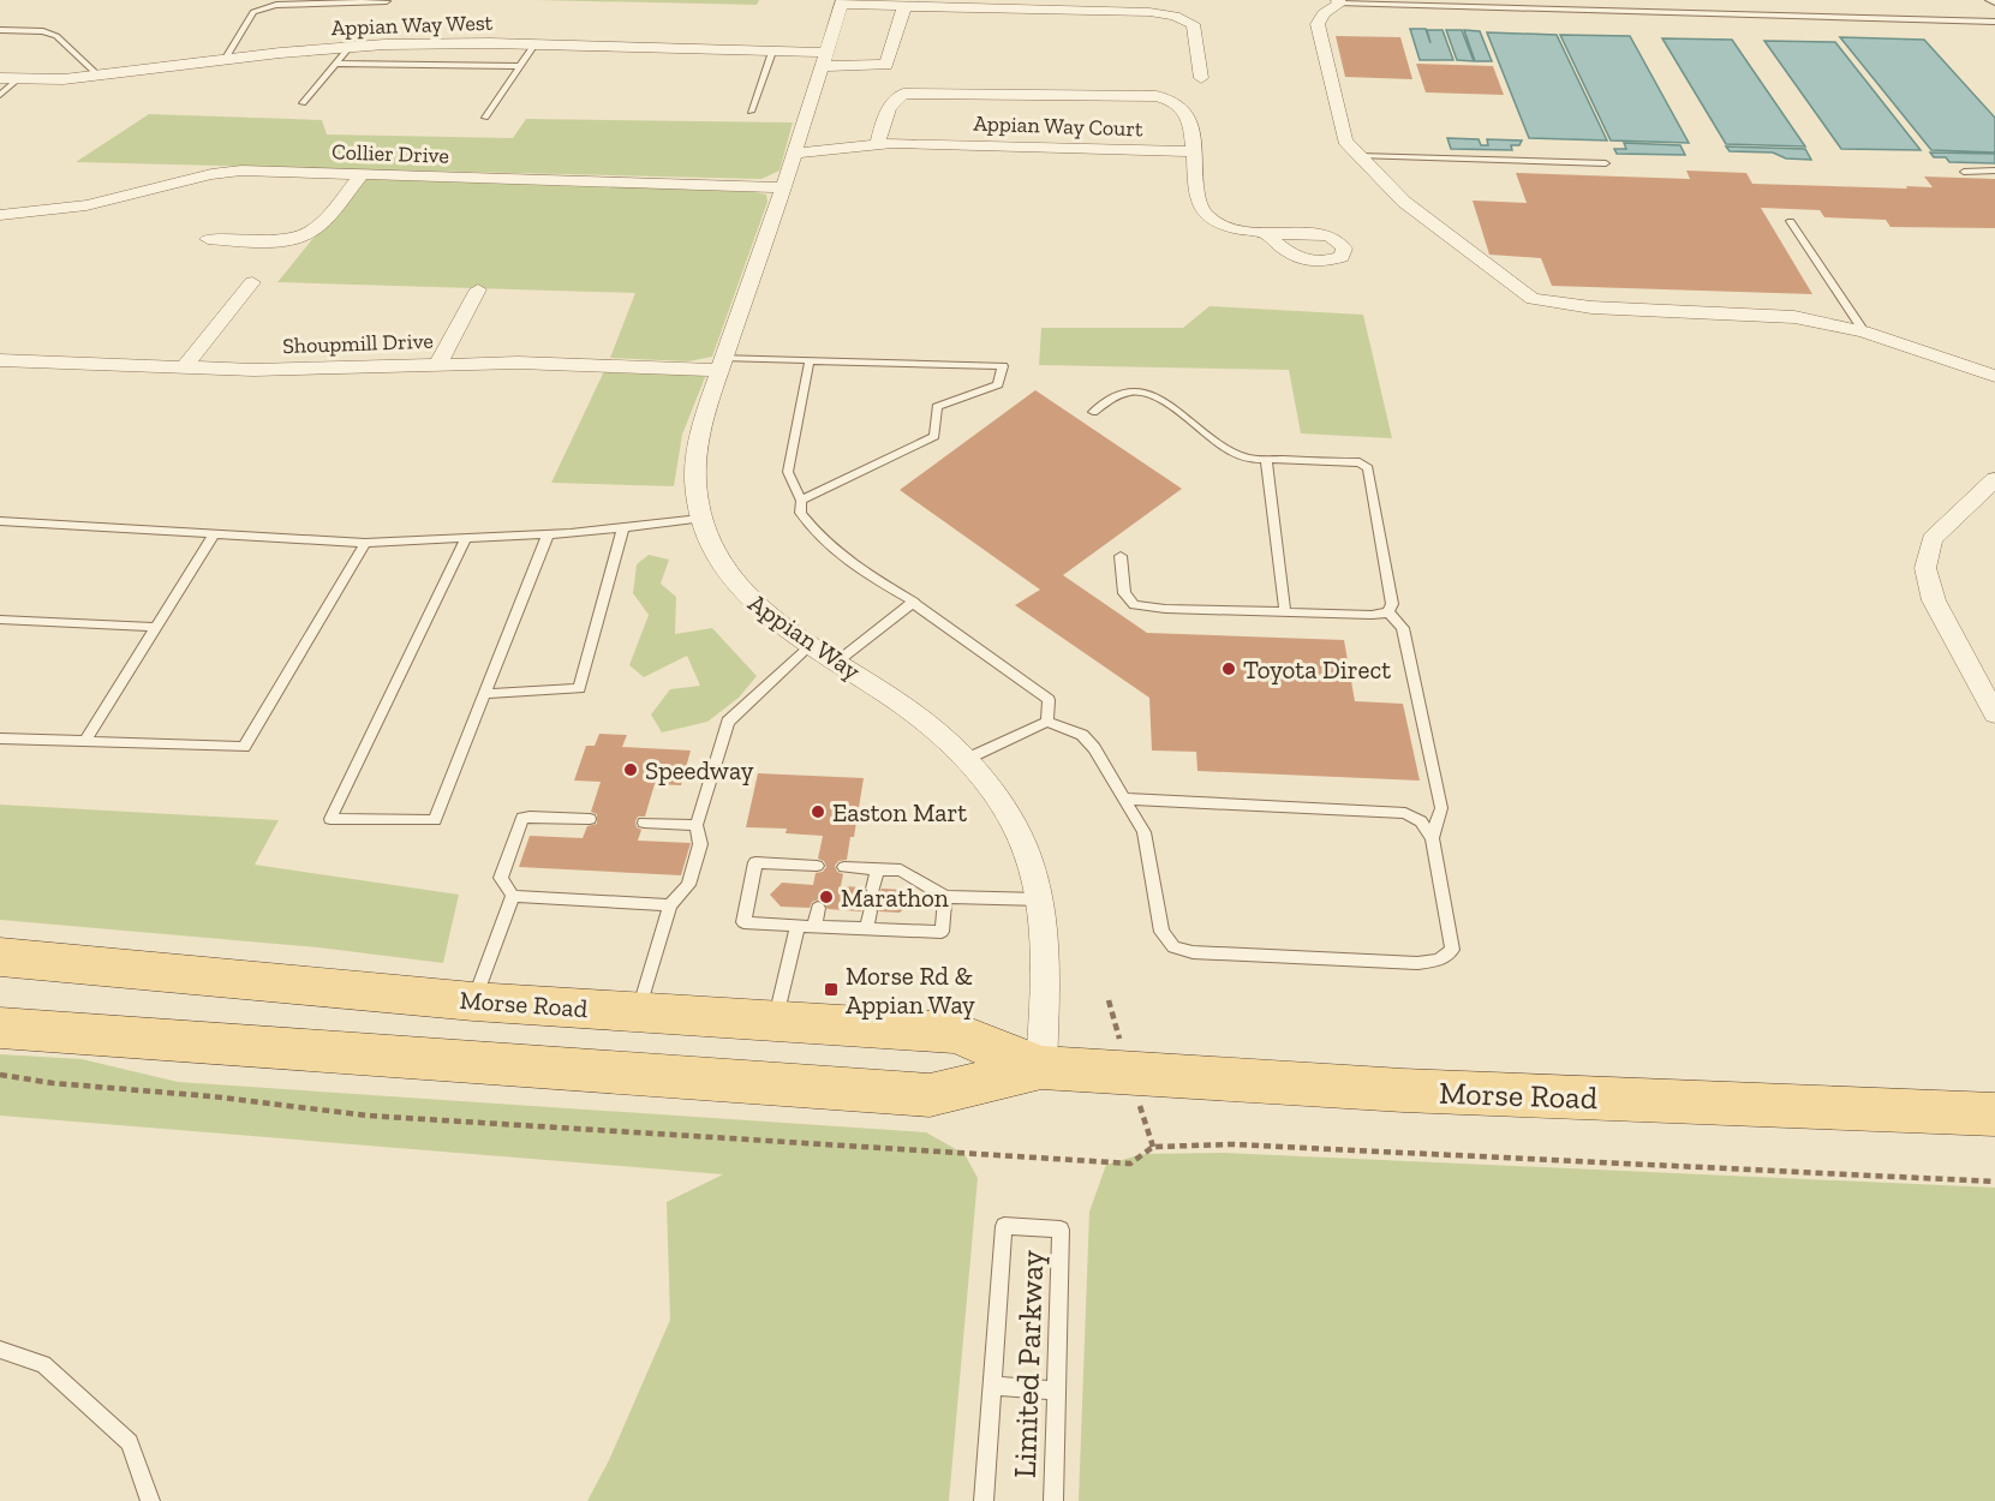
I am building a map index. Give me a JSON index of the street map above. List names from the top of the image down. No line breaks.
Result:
{"streets":{"main road":["Morse Road"],"street":["Appian Way West","Appian Way Court","Collier Drive","Shoupmill Drive","Appian Way"],"lane":["Limited Parkway"]},"crossings":[["Appian Way West","Appian Way"],["Appian Way Court","Appian Way"],["Collier Drive","Appian Way"],["Shoupmill Drive","Appian Way"],["Appian Way","Morse Road"]],"places":{"other":["Toyota Direct","Speedway","Easton Mart","Marathon"],"transit":["Morse Rd & Appian Way"]}}
